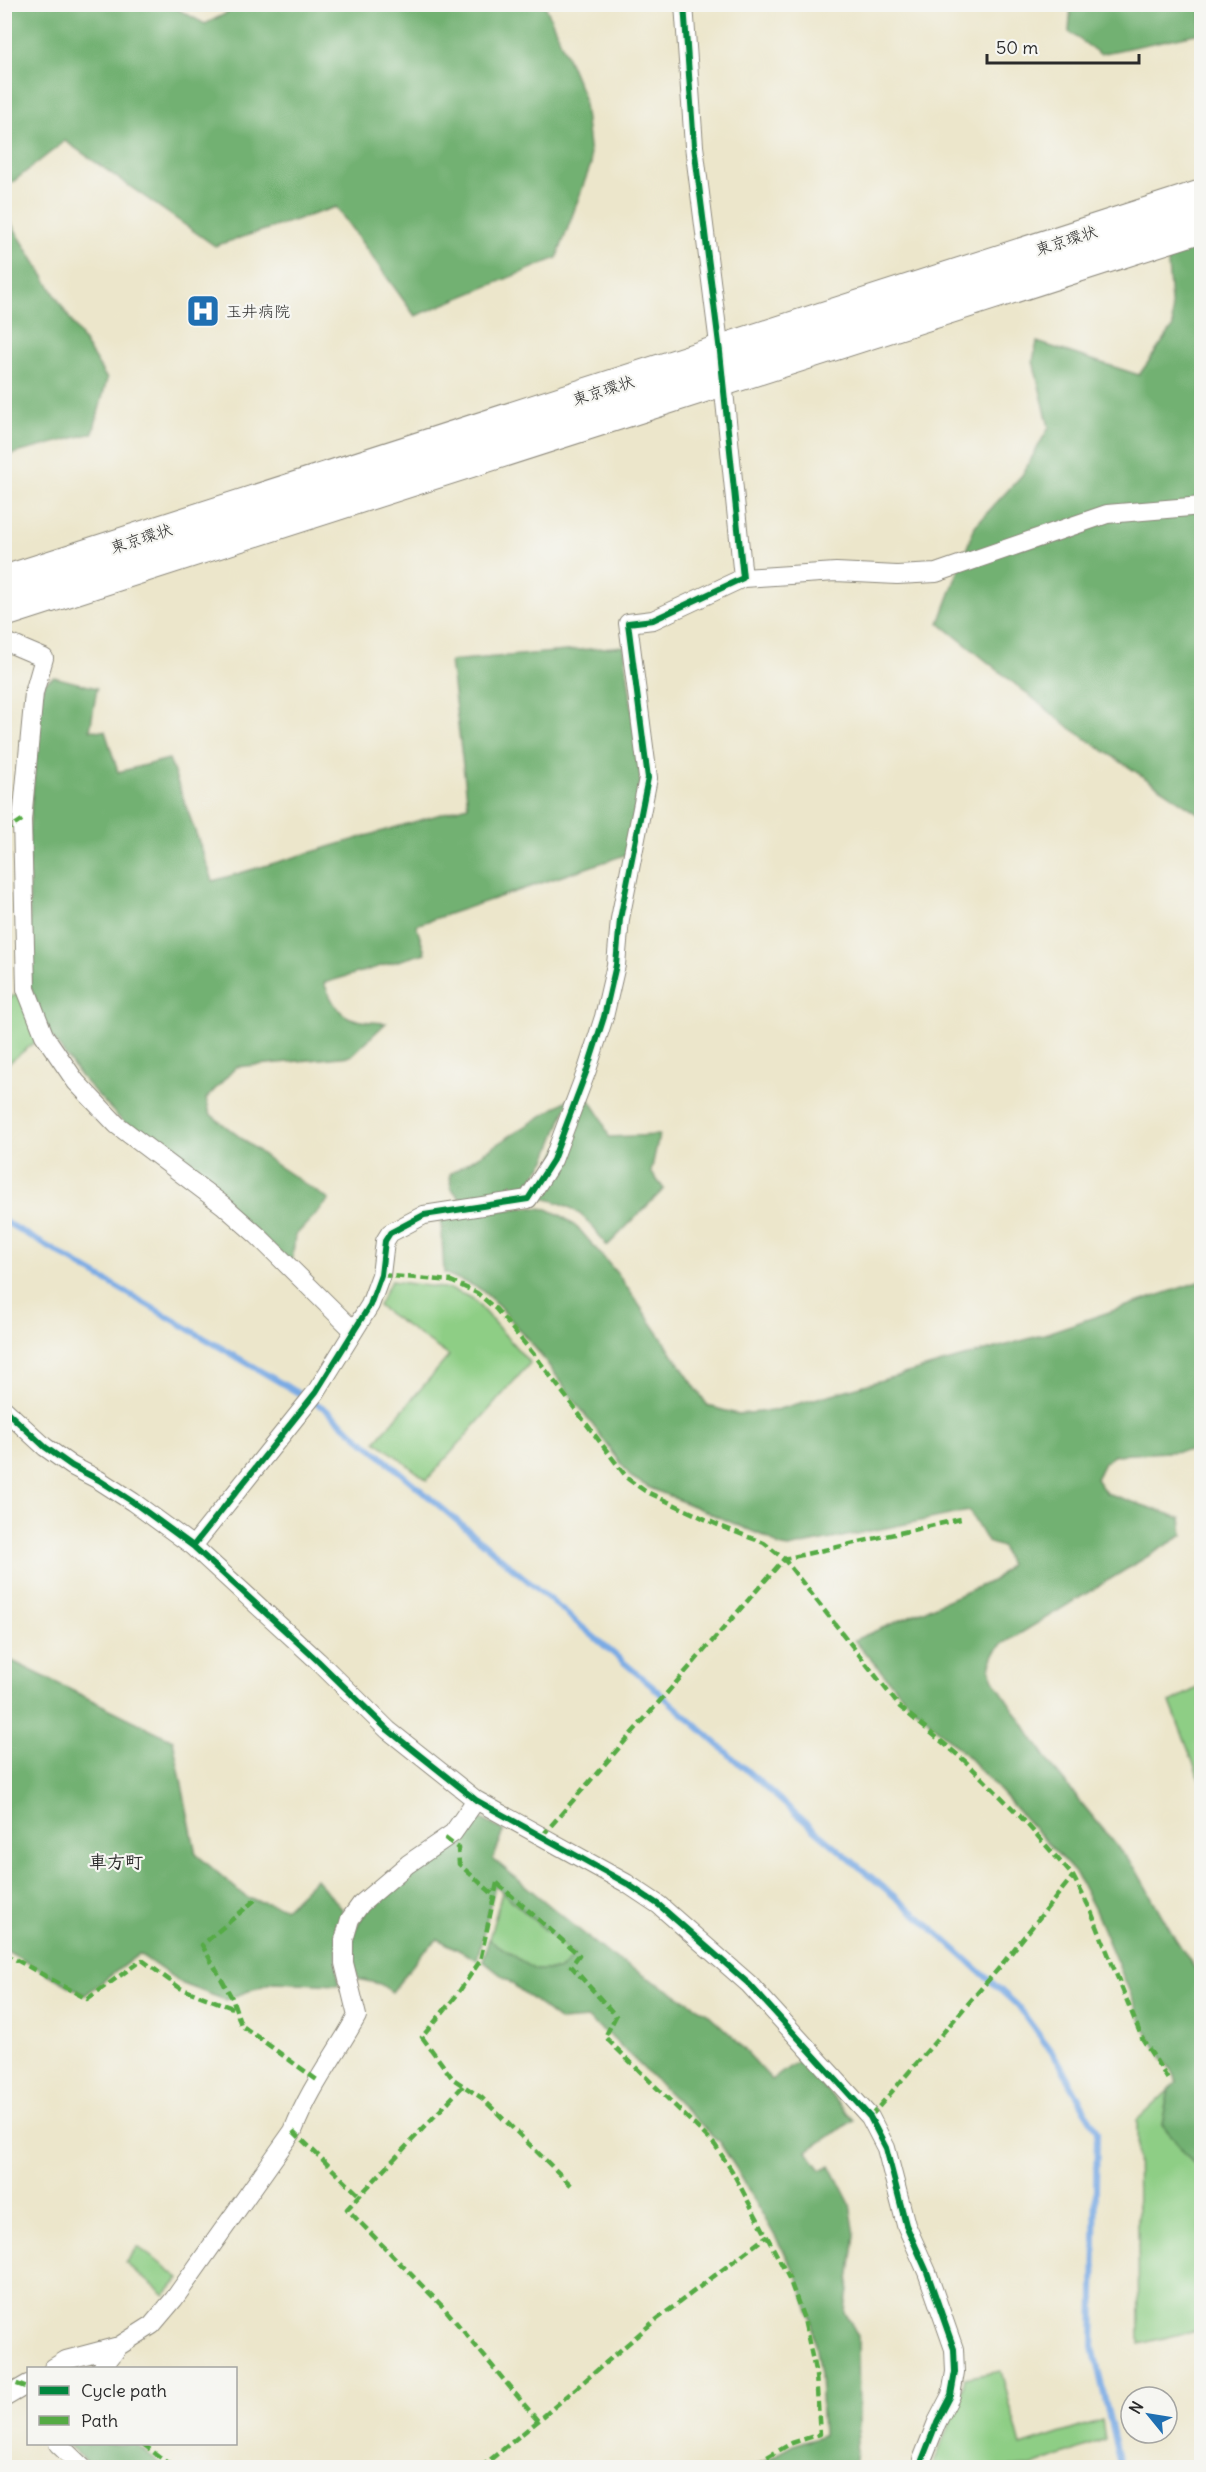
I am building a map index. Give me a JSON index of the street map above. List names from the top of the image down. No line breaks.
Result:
{"streets":{"highway":["東京環状"]},"districts":["車方町"],"places":{"hospital":["玉井病院"]},"legend":["Cycle path","Path"],"scale_bar":"50 m","north":"top left"}
